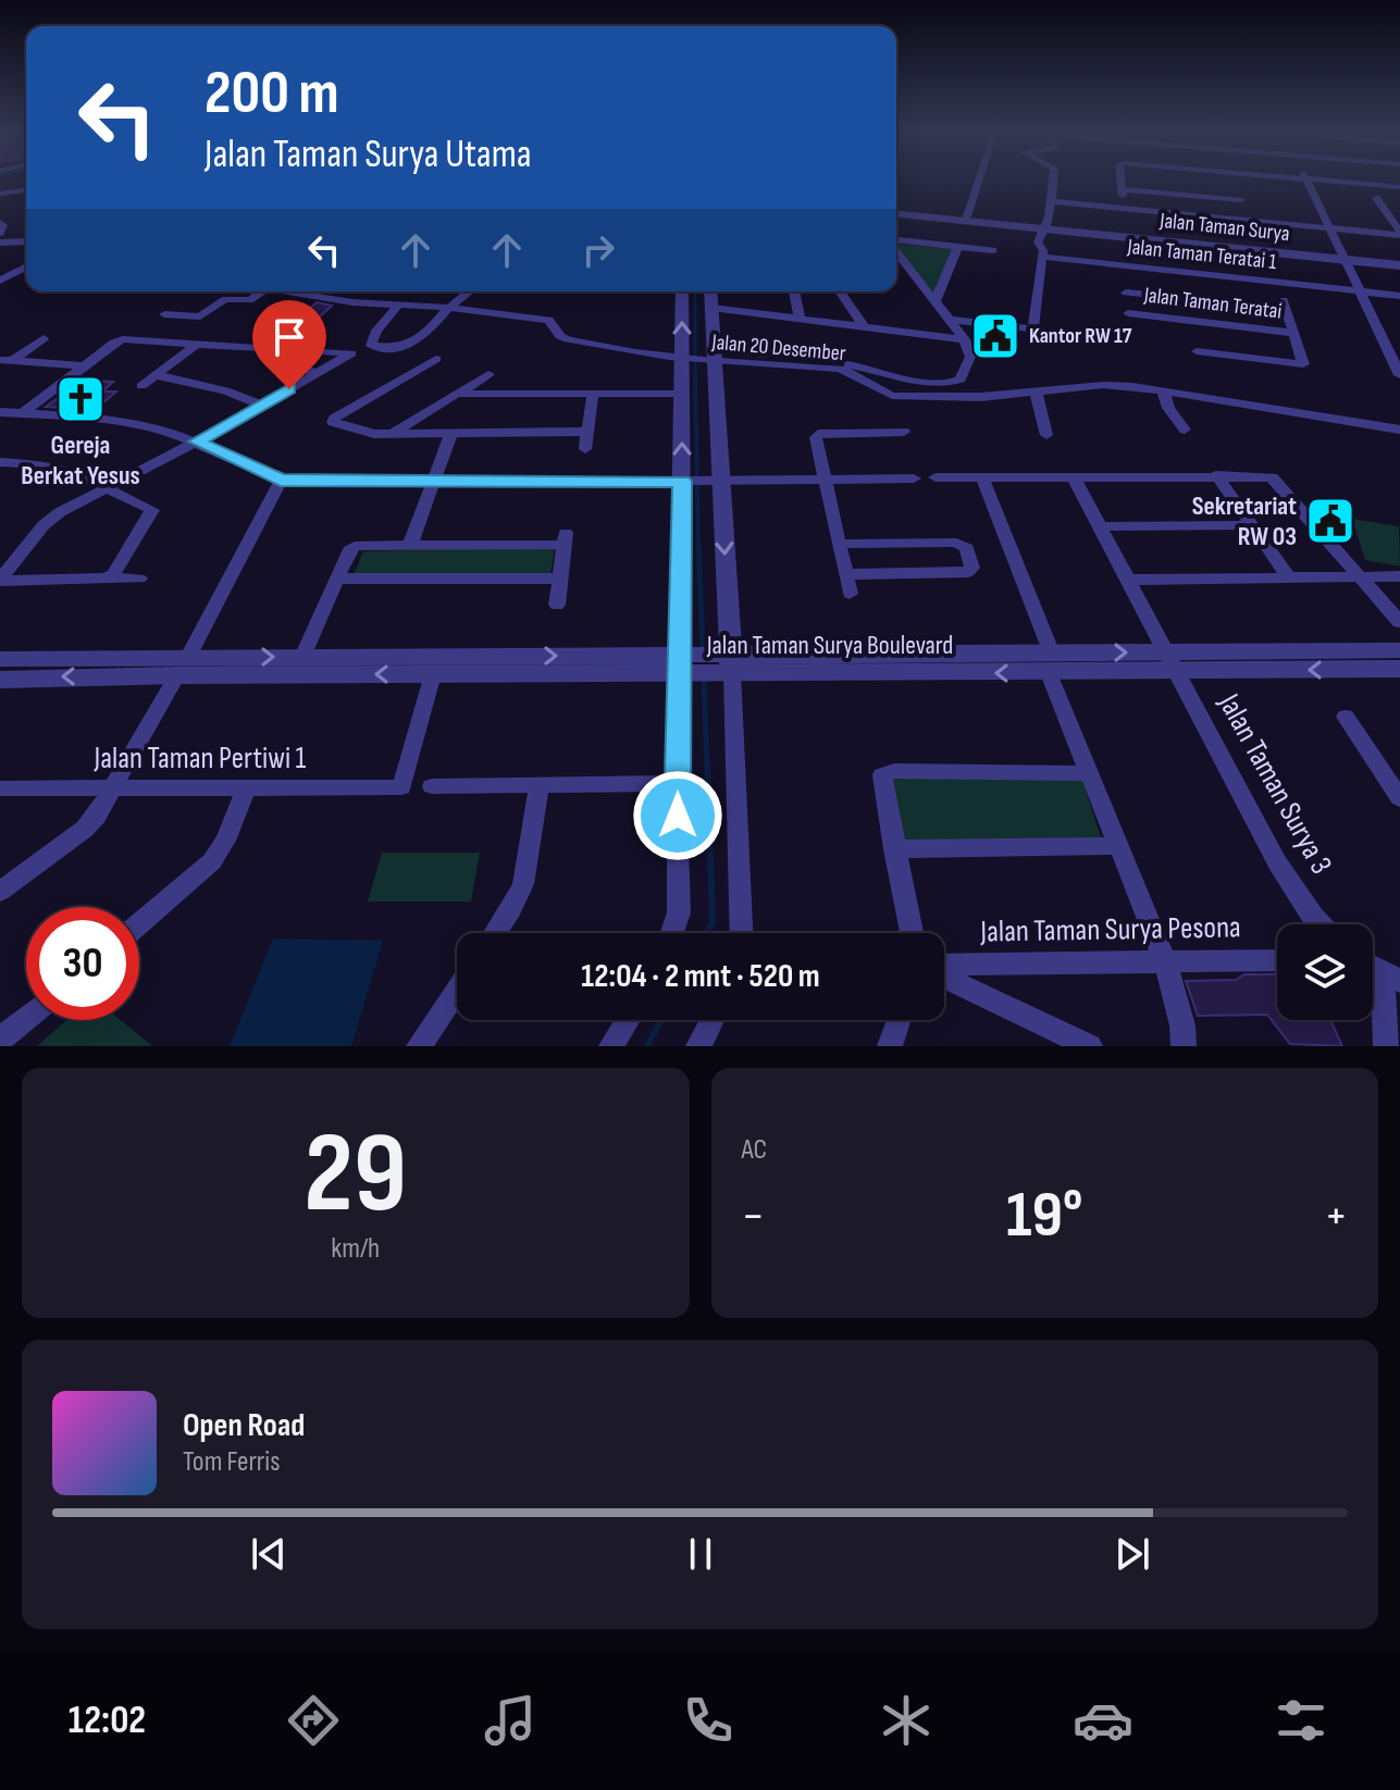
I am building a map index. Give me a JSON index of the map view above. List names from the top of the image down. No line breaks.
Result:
{"streets":{"street":["Jalan Taman Surya","Jalan Taman Teratai 1","Jalan Taman Teratai","Jalan 20 Desember","Jalan Taman Surya Boulevard","Jalan Taman Pertiwi 1","Jalan Taman Surya 3","Jalan Taman Surya Pesona"]},"crossings":[["Jalan Taman Teratai 1","Jalan Taman Teratai"],["Jalan Taman Surya Boulevard","Jalan Taman Pertiwi 1"],["Jalan Taman Surya Boulevard","Jalan Taman Surya 3"]],"places":{"public building":["Kantor RW 17","Sekretariat RW 03"],"church":["Gereja Berkat Yesus"]},"page":{"turn":["200 m","Jalan Taman Surya Utama"],"limit":"30","trip":"12:04 · 2 mnt · 520 m","tile":[["29","km/h"],"AC"],"heat":["−","19°","+"],"song":["Open Road","Tom Ferris"],"tabs":"12:02"}}
